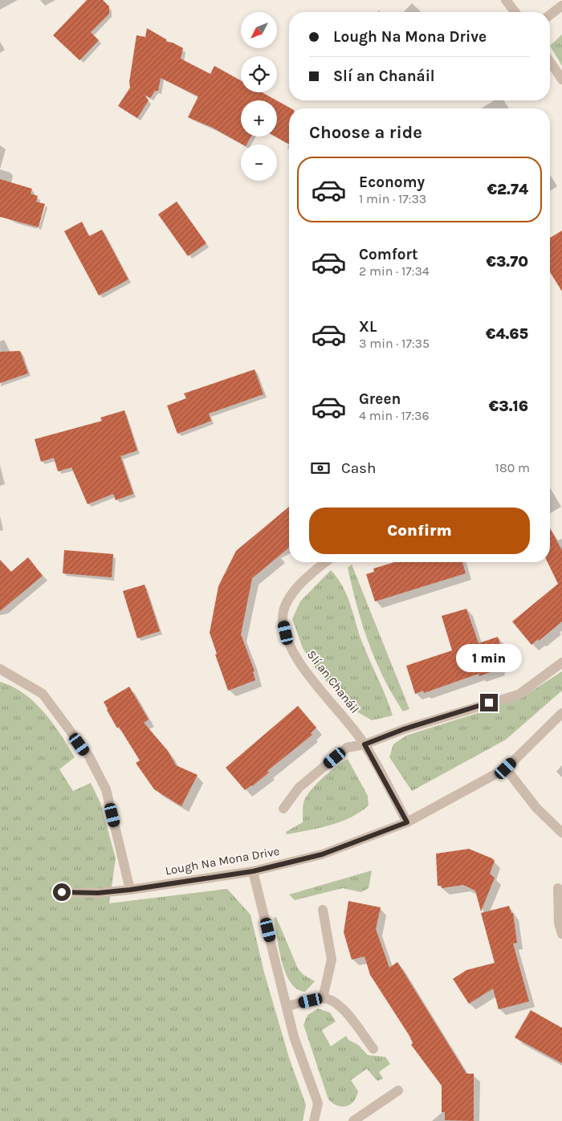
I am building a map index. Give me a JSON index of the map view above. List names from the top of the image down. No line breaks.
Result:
{"streets":{"street":["Slí an Chanáil","Lough Na Mona Drive"]},"crossings":[["Slí an Chanáil","Lough Na Mona Drive"]],"north":"bottom left","page":{"map_buttons":["+","−"],"banner":["Lough Na Mona Drive","Slí an Chanáil"],"heading":"Choose a ride","list":[{"name":"Economy","note":"1 min · 17:33","value":"€2.74"},{"name":"Comfort","note":"2 min · 17:34","value":"€3.70"},{"name":"XL","note":"3 min · 17:35","value":"€4.65"},{"name":"Green","note":"4 min · 17:36","value":"€3.16"}],"pay":["Cash","180 m"],"buttons":"Confirm","bubble":"1 min"}}
